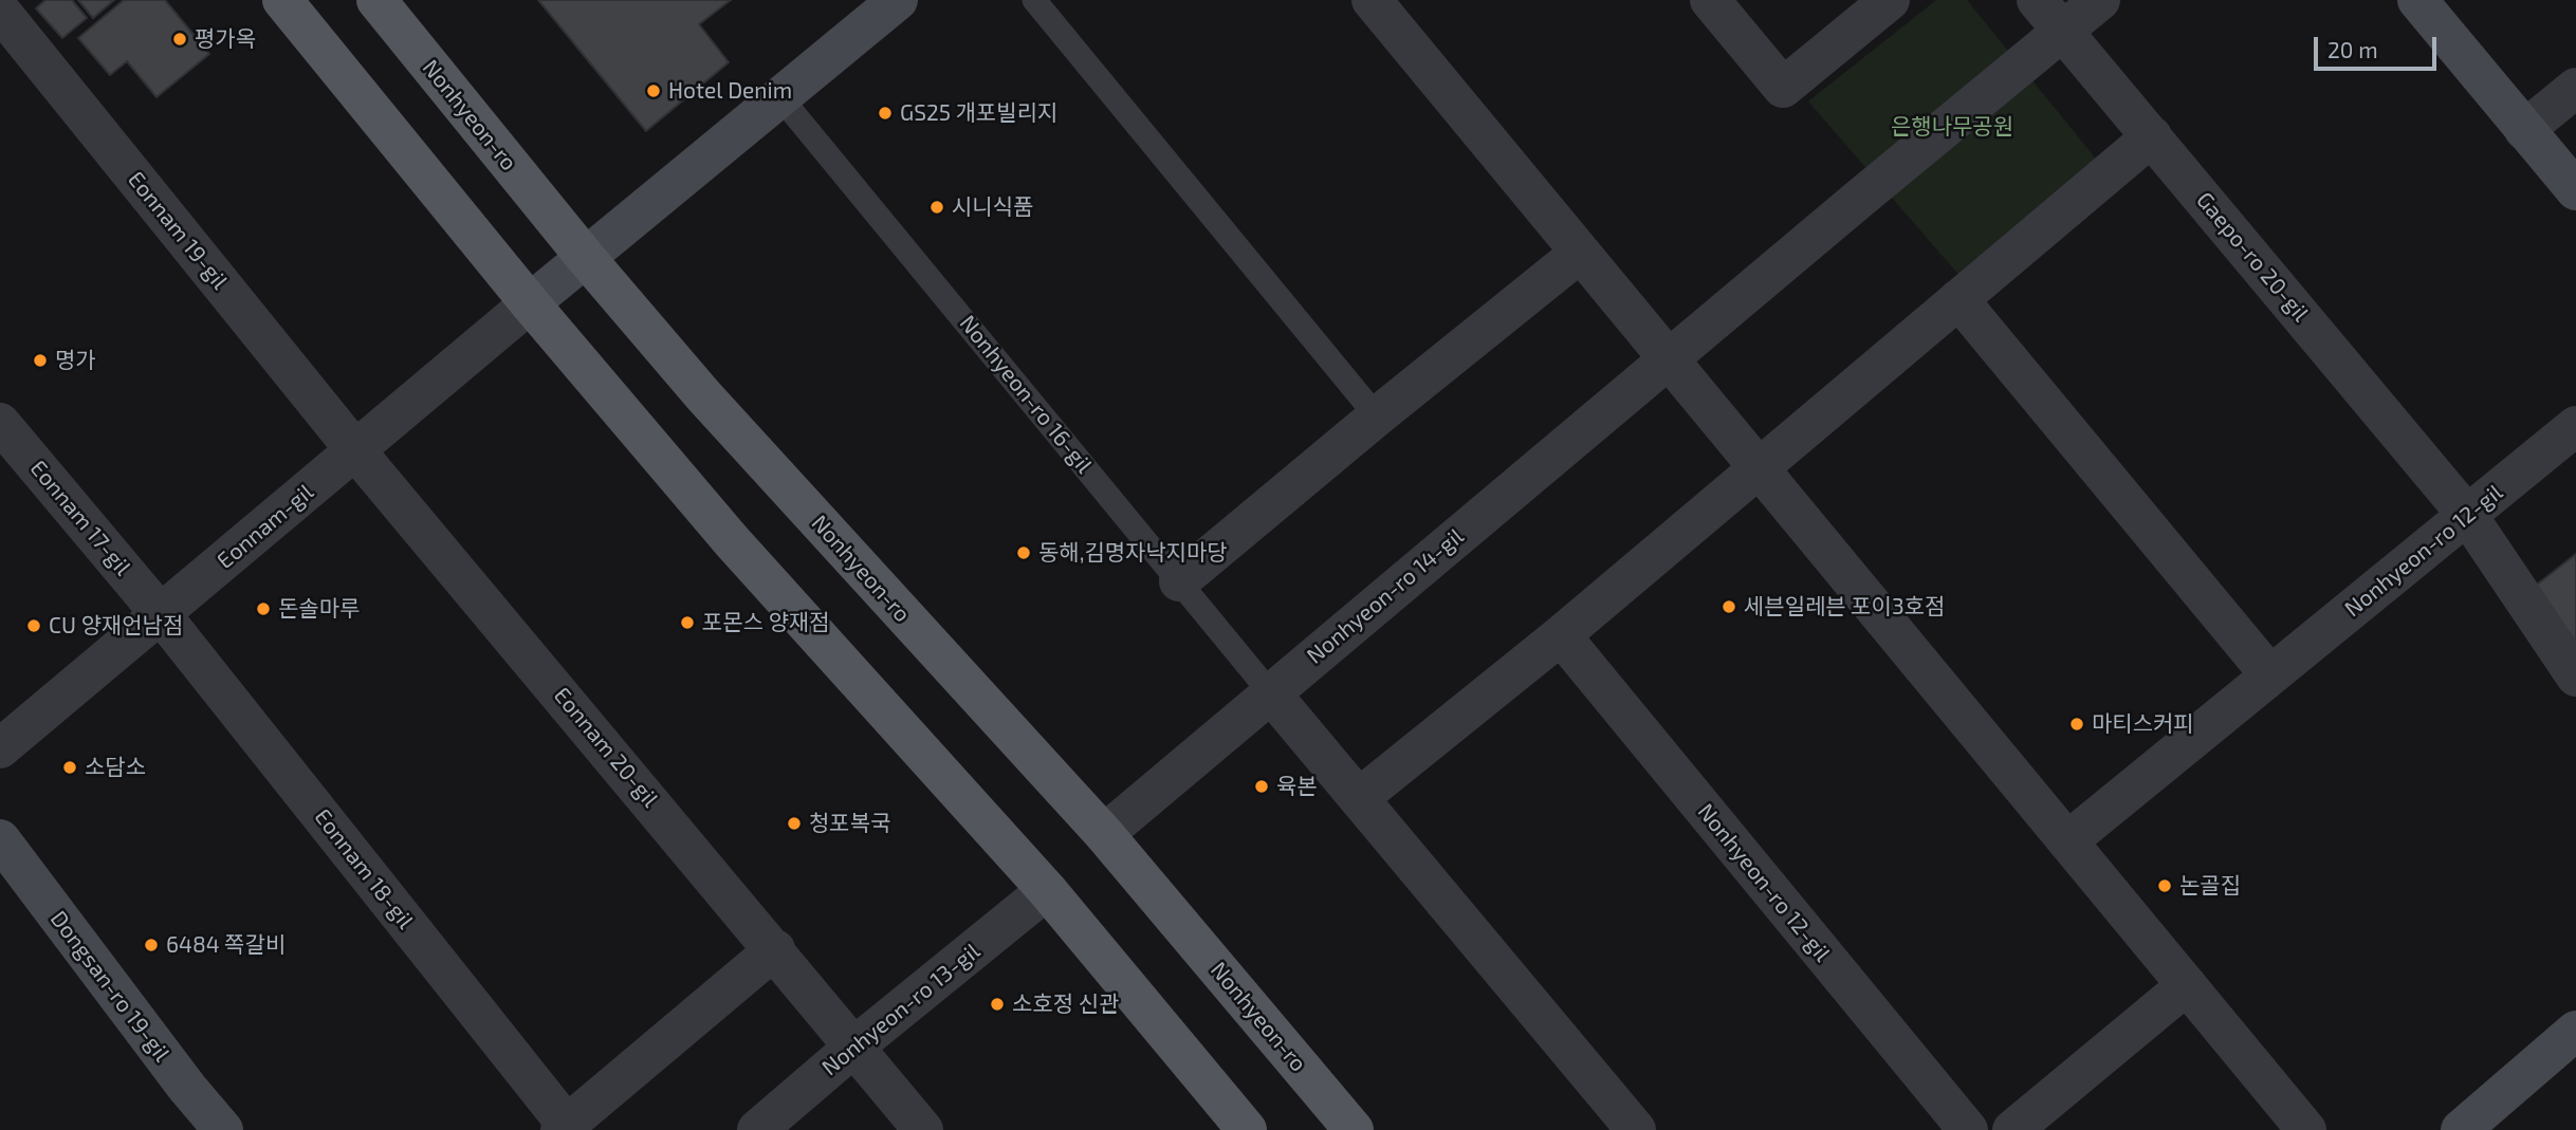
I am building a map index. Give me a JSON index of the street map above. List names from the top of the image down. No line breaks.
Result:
{"streets":{"main road":["Nonhyeon-ro"],"street":["Eonnam 19-gil","Gaepo-ro 20-gil","Eonnam 17-gil","Eonnam-gil","Nonhyeon-ro 12-gil","Nonhyeon-ro 14-gil","Eonnam 20-gil","Eonnam 18-gil","Dongsan-ro 19-gil","Nonhyeon-ro 13-gil"],"lane":["Nonhyeon-ro 16-gil"]},"crossings":[["Nonhyeon-ro","Nonhyeon-ro 14-gil"],["Eonnam 19-gil","Eonnam-gil"],["Eonnam 19-gil","Eonnam 20-gil"],["Gaepo-ro 20-gil","Nonhyeon-ro 12-gil"],["Gaepo-ro 20-gil","Nonhyeon-ro 14-gil"],["Nonhyeon-ro 16-gil","Nonhyeon-ro 14-gil"],["Eonnam 17-gil","Eonnam-gil"],["Eonnam 17-gil","Eonnam 18-gil"],["Eonnam-gil","Eonnam 20-gil"],["Eonnam-gil","Eonnam 18-gil"],["Eonnam 20-gil","Nonhyeon-ro 13-gil"]],"parks":["은행나무공원"],"places":["평가옥","Hotel Denim","GS25 개포빌리지","시니식품","명가","동해,김명자낙지마당","세븐일레븐 포이3호점","돈솔마루","포몬스 양재점","CU 양재언남점","마티스커피","소담소","육본","청포복국","논골집","6484 쪽갈비","소호정 신관"],"scale_bar":"20 m"}
